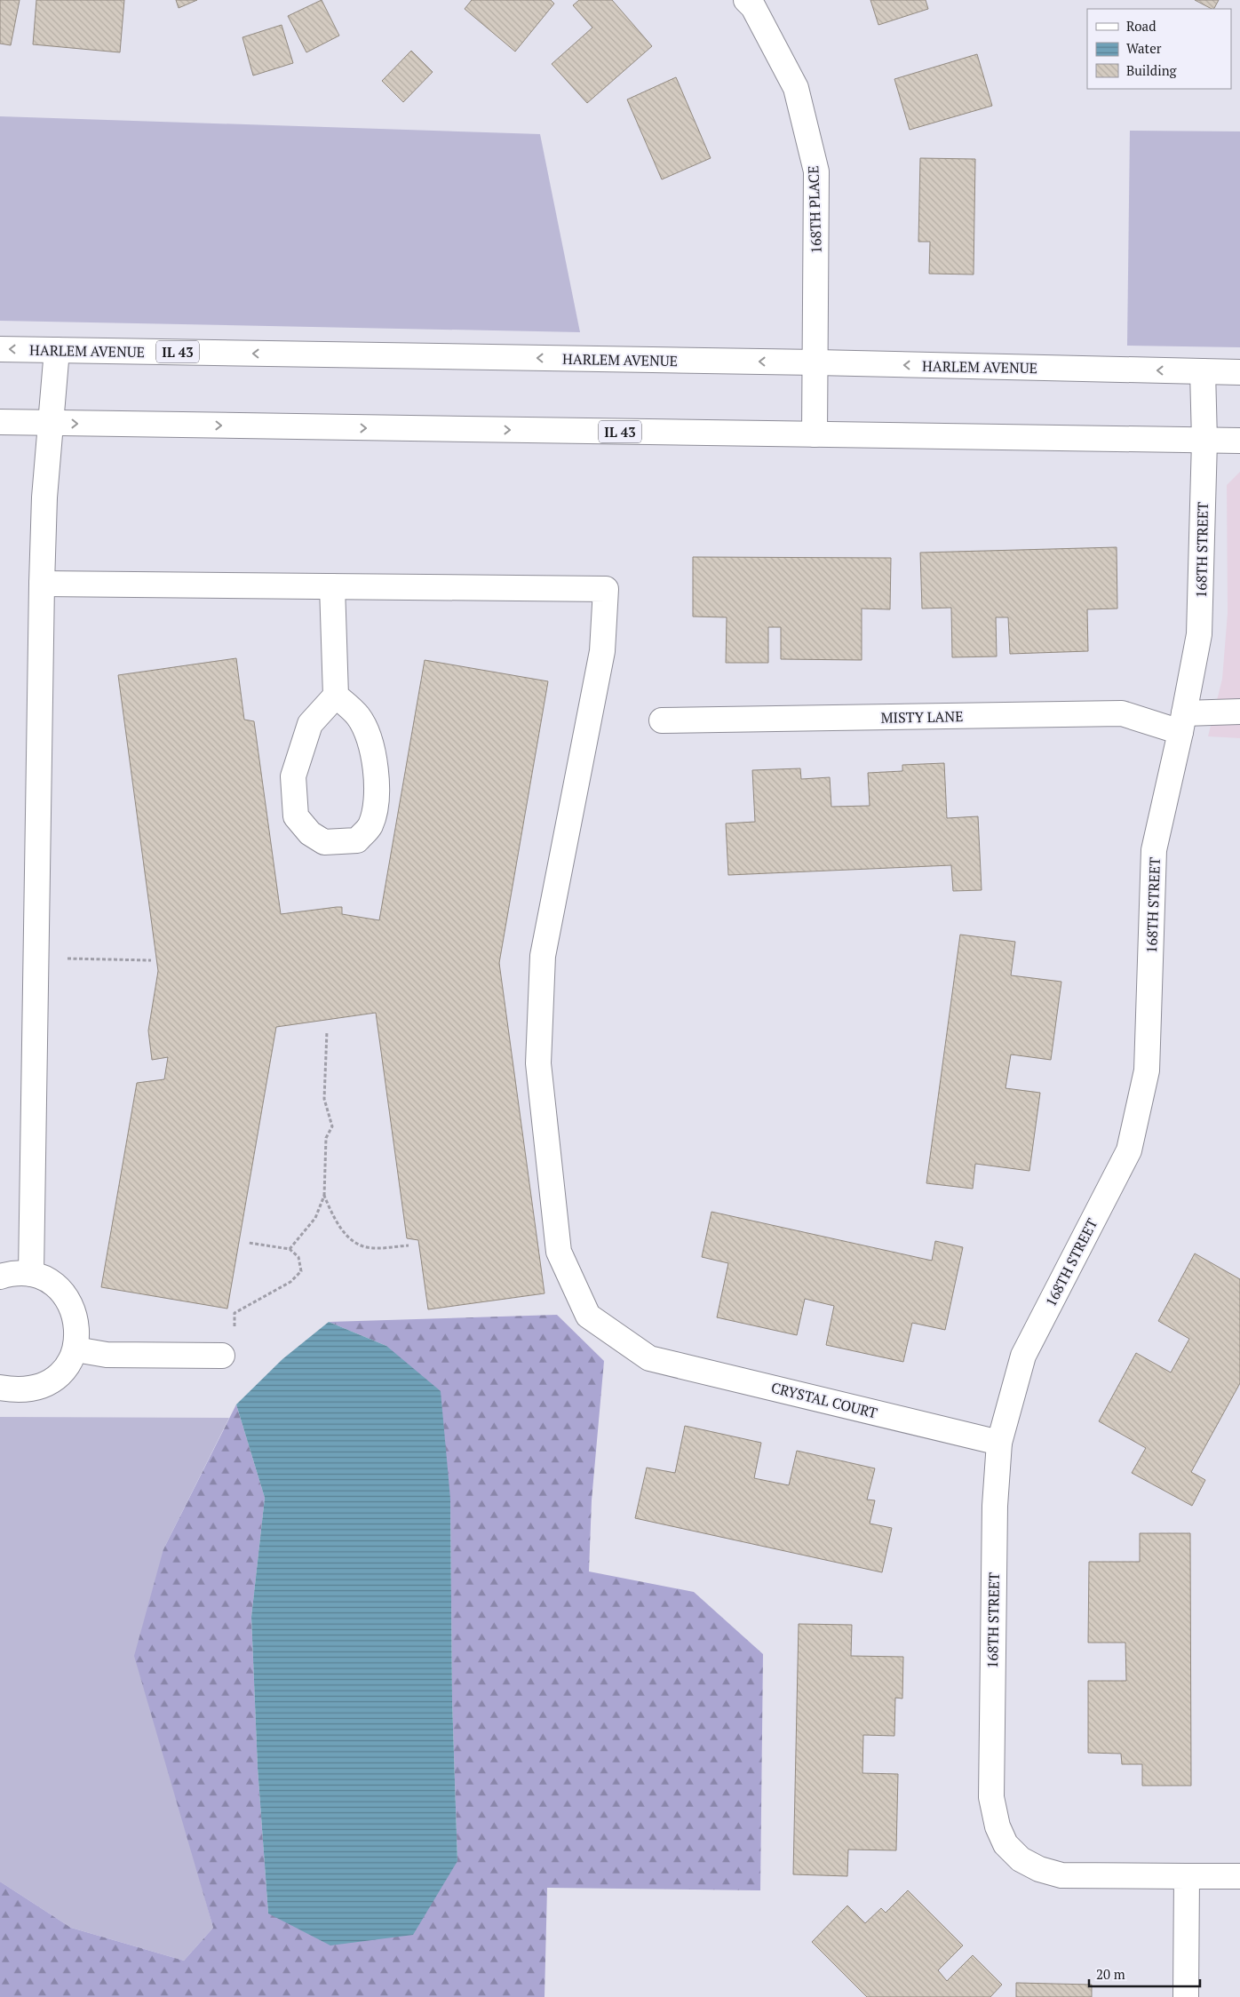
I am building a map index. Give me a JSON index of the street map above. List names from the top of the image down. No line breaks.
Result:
{"streets":{"street":["168TH PLACE","HARLEM AVENUE","IL 43","168TH STREET","MISTY LANE","CRYSTAL COURT"]},"crossings":[["168TH PLACE","HARLEM AVENUE"],["168TH PLACE","IL 43"],["HARLEM AVENUE","168TH STREET"],["IL 43","168TH STREET"],["168TH STREET","MISTY LANE"],["168TH STREET","CRYSTAL COURT"]],"legend":["Road","Water","Building"],"scale_bar":"20 m"}
